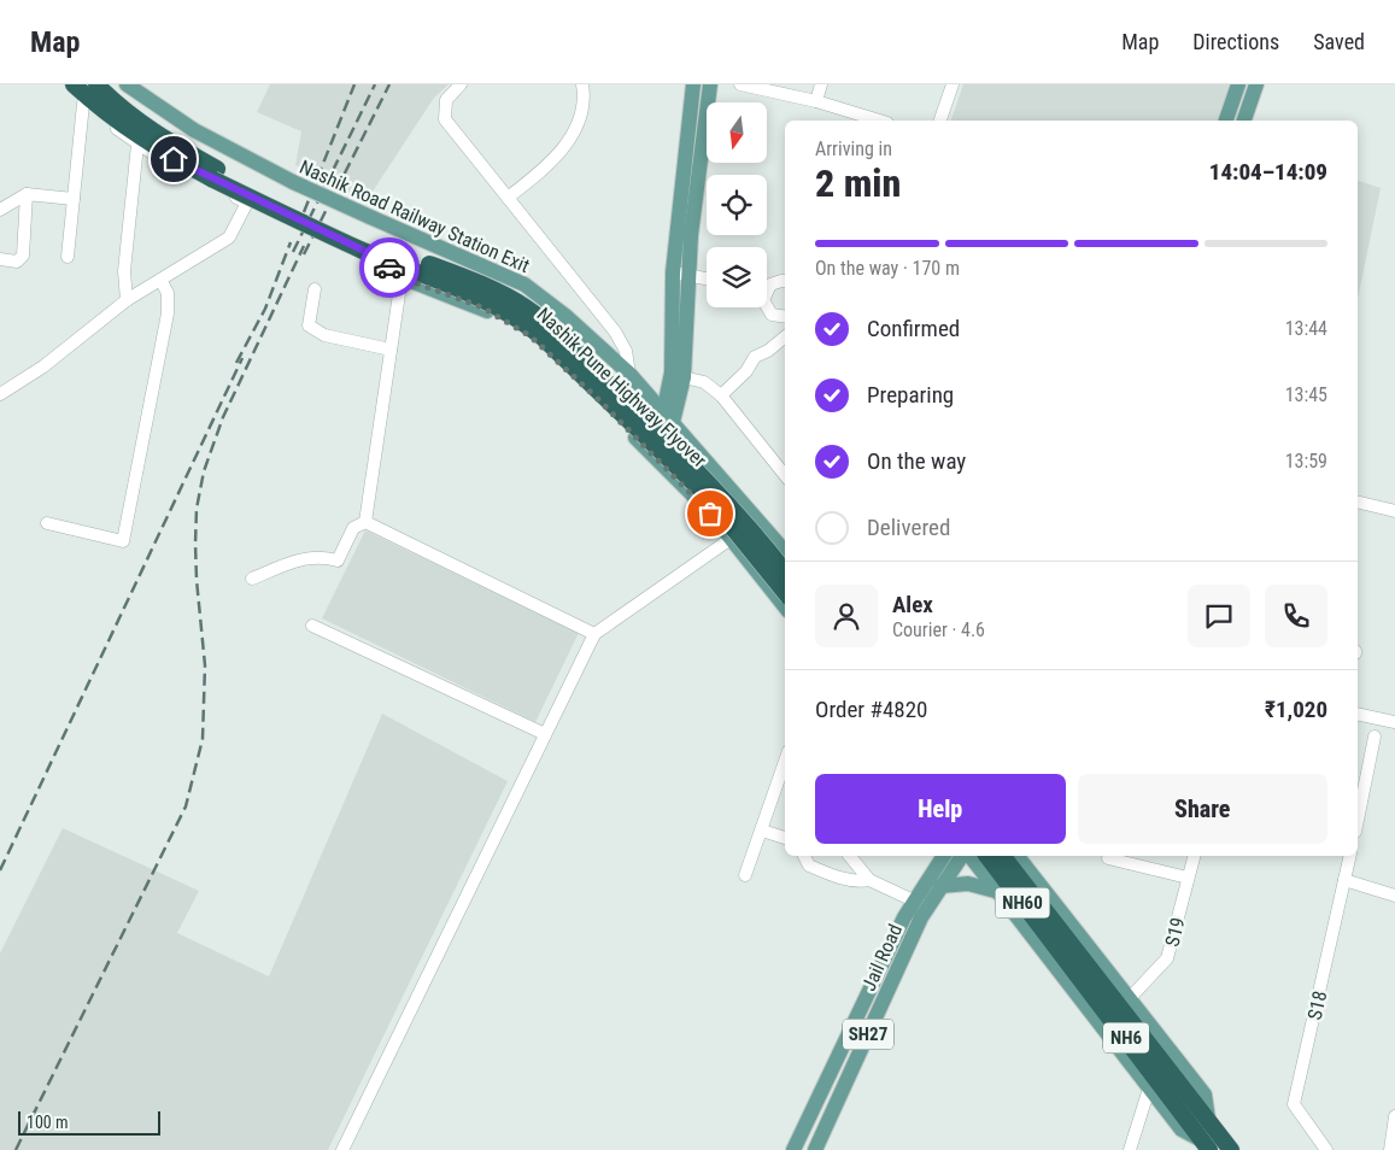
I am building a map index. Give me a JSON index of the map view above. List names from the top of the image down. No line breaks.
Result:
{"streets":{"highway":["Nashik Pune Highway Flyover","NH60","NH6"],"main road":["Nashik Road Railway Station Exit","Jail Road","SH27"],"street":["S19","S18"]},"crossings":[["NH60","NH6"]],"scale_bar":"100 m","north":"bottom","page":{"header":"Map","nav":["Map","Directions","Saved"],"heading":["2 min","Arriving in","14:04–14:09"],"panel":["Alex","Courier · 4.6","Order #4820","₹1,020"],"bar":"On the way · 170 m","list":[["Confirmed","13:44"],["Preparing","13:45"],["On the way","13:59"],"Delivered"],"buttons":["Help","Share"],"scale":"100 m"}}
